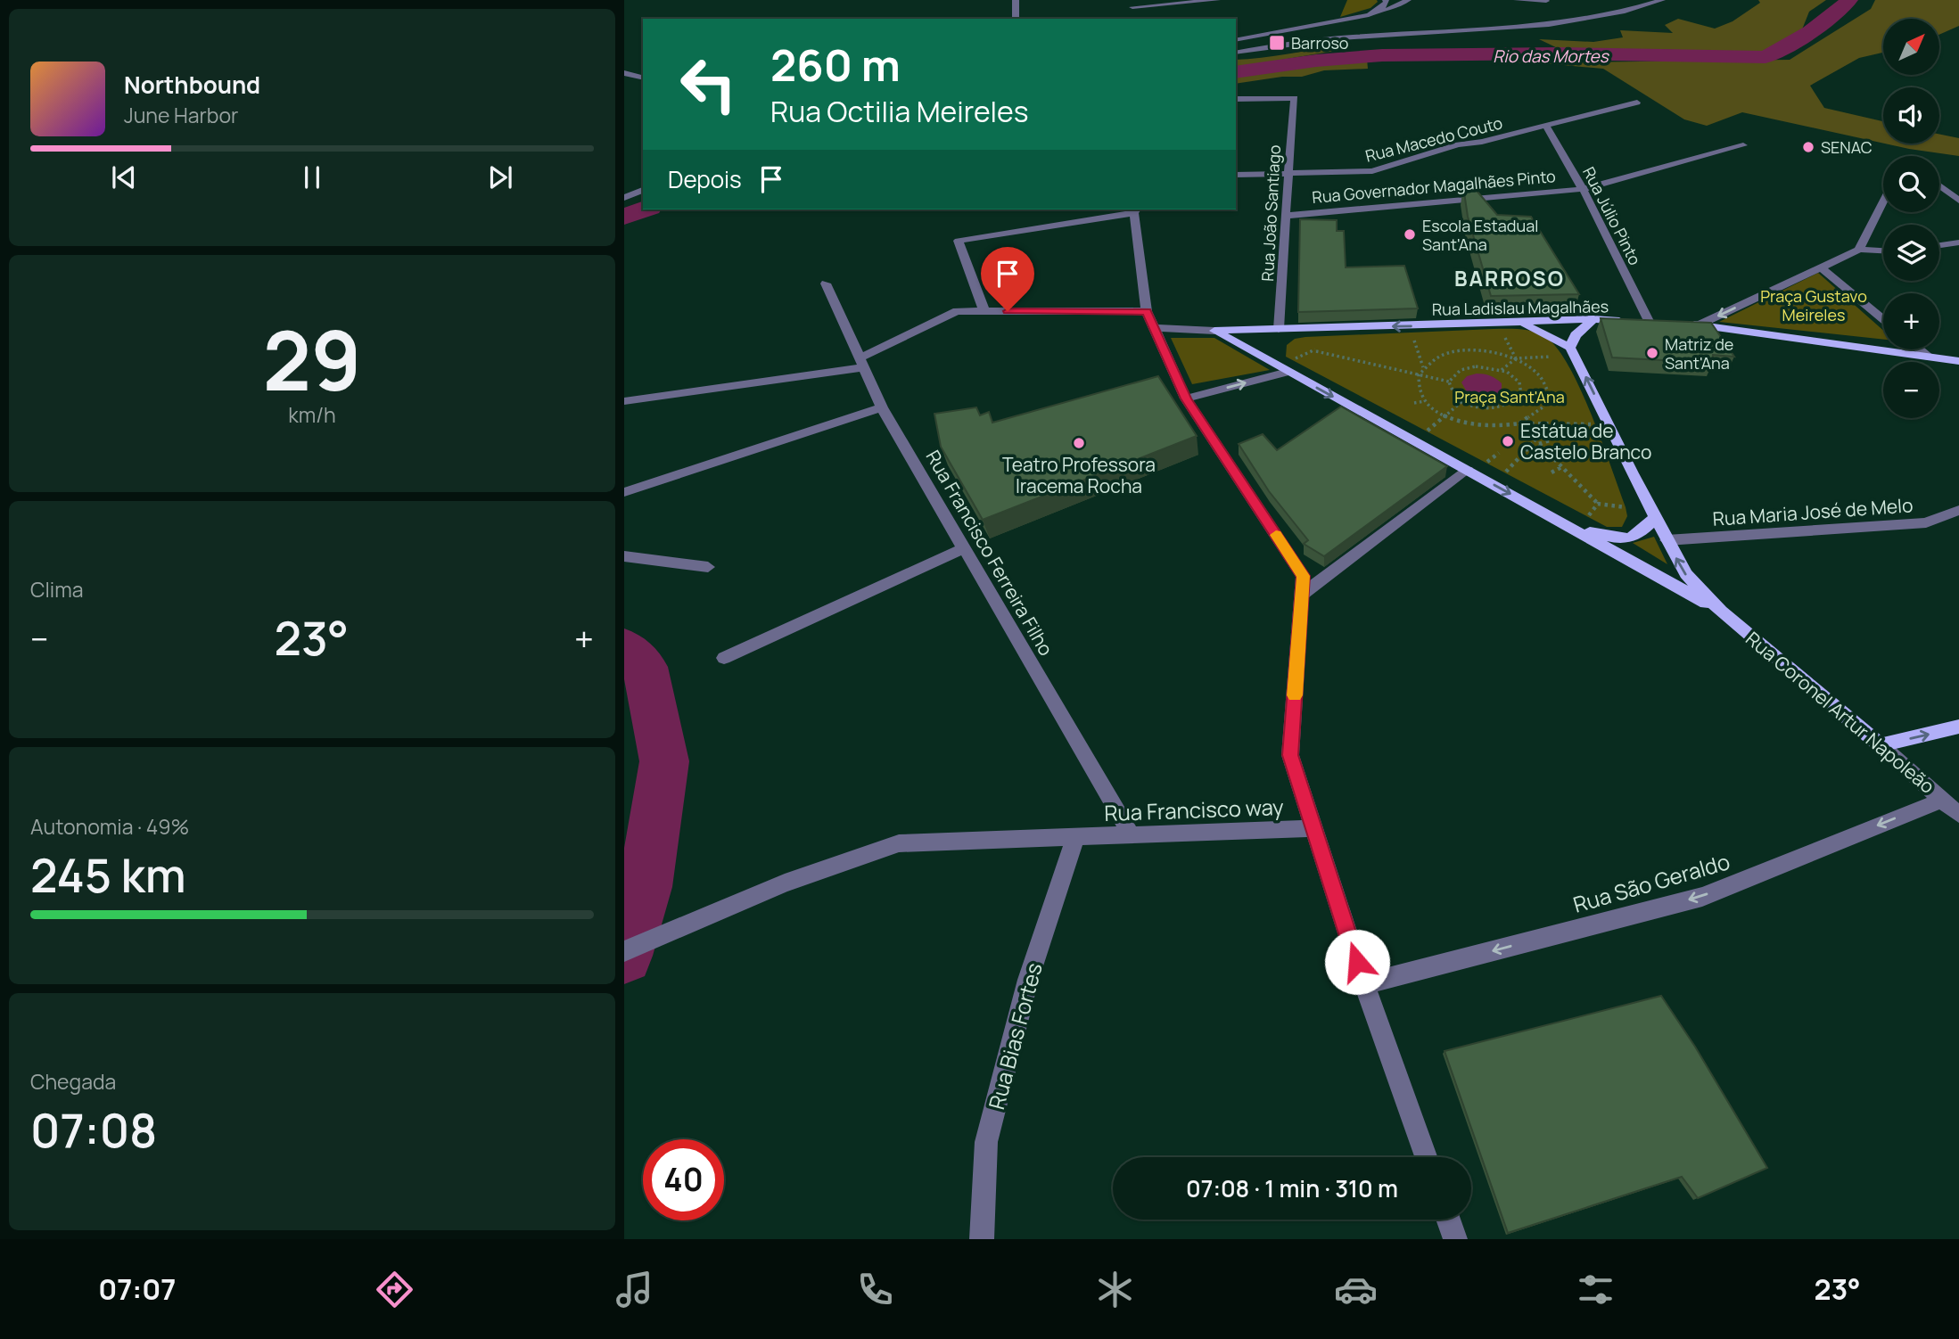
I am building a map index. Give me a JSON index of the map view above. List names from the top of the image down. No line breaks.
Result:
{"streets":{"main road":["Rua Ladislau Magalhães","Rua Coronel Artur Napoleão"],"street":["Rua Macedo Couto","Rua Governador Magalhães Pinto","Rua João Santiago","Rua Júlio Pinto","Rua Maria José de Melo","Rua Francisco Ferreira Filho","Rua Francisco way","Rua São Geraldo","Rua Bias Fortes"]},"crossings":[["Rua Macedo Couto","Rua João Santiago"],["Rua Macedo Couto","Rua Júlio Pinto"],["Rua Governador Magalhães Pinto","Rua João Santiago"],["Rua Governador Magalhães Pinto","Rua Júlio Pinto"],["Rua João Santiago","Rua Ladislau Magalhães"],["Rua Júlio Pinto","Rua Ladislau Magalhães"],["Rua Francisco Ferreira Filho","Rua Francisco way"],["Rua Coronel Artur Napoleão","Rua São Geraldo"],["Rua Francisco way","Rua Bias Fortes"]],"one_way":["Rua Ladislau Magalhães","Rua São Geraldo"],"districts":["BARROSO"],"water":["Rio das Mortes"],"parks":["Praça Gustavo Meireles","Praça Sant'Ana"],"places":{"transit":["Barroso"],"other":["SENAC","Escola Estadual Sant'Ana","Matriz de Sant'Ana","Estátua de Castelo Branco","Teatro Professora Iracema Rocha"]},"north":"top right","page":{"map_buttons":["+","−"],"turn":["260 m","Rua Octilia Meireles"],"song":["Northbound","June Harbor"],"then":"Depois","tile":[["29","km/h"],"Clima",["Autonomia · 49%","245 km"],["Chegada","07:08"]],"heat":["−","23°","+"],"limit":"40","trip":"07:08 · 1 min · 310 m","tabs":["07:07","23°"]}}
